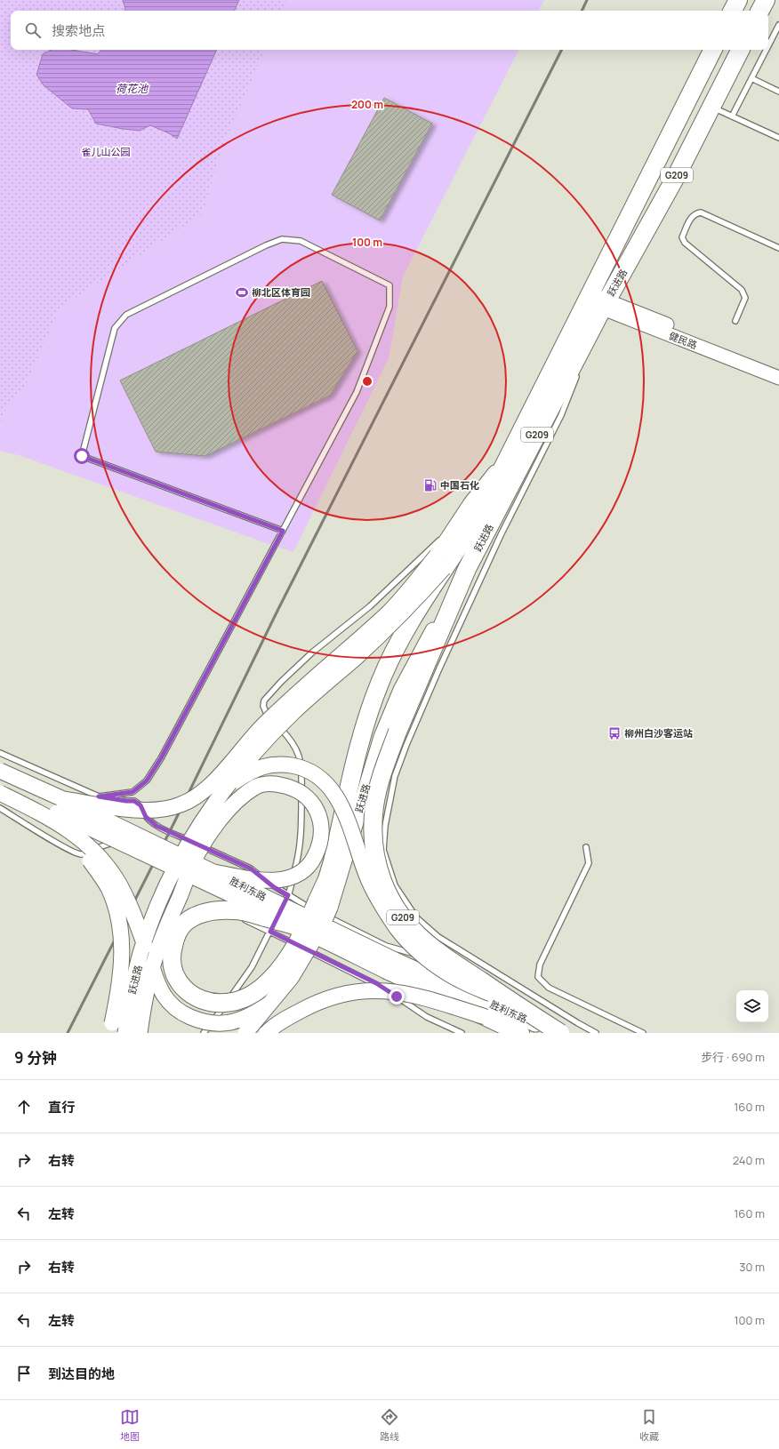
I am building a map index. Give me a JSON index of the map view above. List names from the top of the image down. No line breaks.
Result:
{"streets":{"highway":["G209","跃进路","胜利东路"],"main road":["健民路"]},"crossings":[["G209","跃进路"],["G209","胜利东路"],["跃进路","健民路"]],"water":["荷花池"],"parks":["雀儿山公园"],"places":{"sports":["柳北区体育园"],"fuel station":["中国石化"],"bus stop":["柳州白沙客运站"]},"page":{"search":"搜索地点","heading":["9 分钟","步行 · 690 m"],"list":[["直行","160 m"],["右转","240 m"],["左转","160 m"],["右转","30 m"],["左转","100 m"],"到达目的地"],"nav":["地图","路线","收藏"]},"rings":["200 m","100 m"]}
